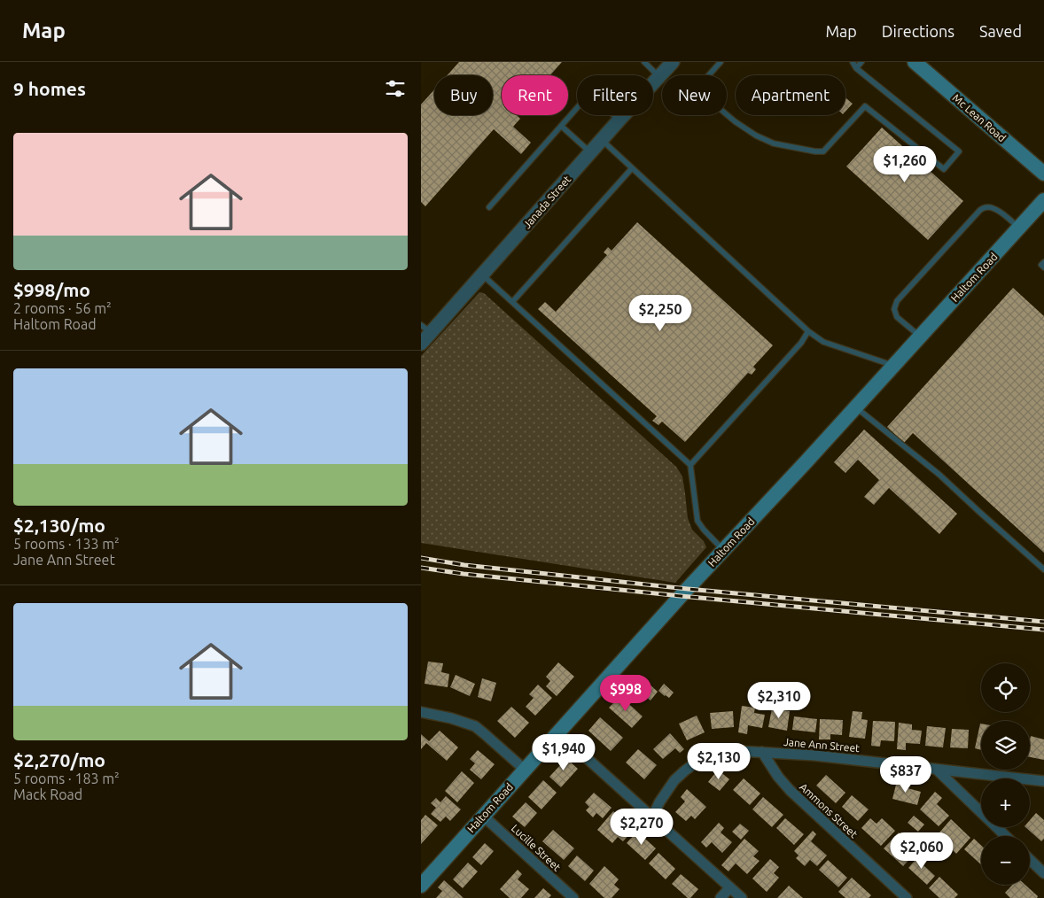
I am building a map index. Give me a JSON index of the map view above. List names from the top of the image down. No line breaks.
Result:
{"streets":{"main road":["Mc Lean Road","Haltom Road"],"street":["Janada Street","Jane Ann Street","Ammons Street","Lucille Street"]},"crossings":[["Haltom Road","Lucille Street"],["Jane Ann Street","Ammons Street"]],"page":{"header":"Map","nav":["Map","Directions","Saved"],"heading":"9 homes","chip":["Buy","Rent","Filters","New","Apartment"],"list":[{"name":"$998/mo","note":"2 rooms · 56 m² · Haltom Road"},{"name":"$2,130/mo","note":"5 rooms · 133 m² · Jane Ann Street"},{"name":"$2,270/mo","note":"5 rooms · 183 m² · Mack Road"}],"price":["$1,260","$2,250","$998","$2,310","$1,940","$2,130","$837","$2,270","$2,060"],"map_buttons":["+","−"]}}
